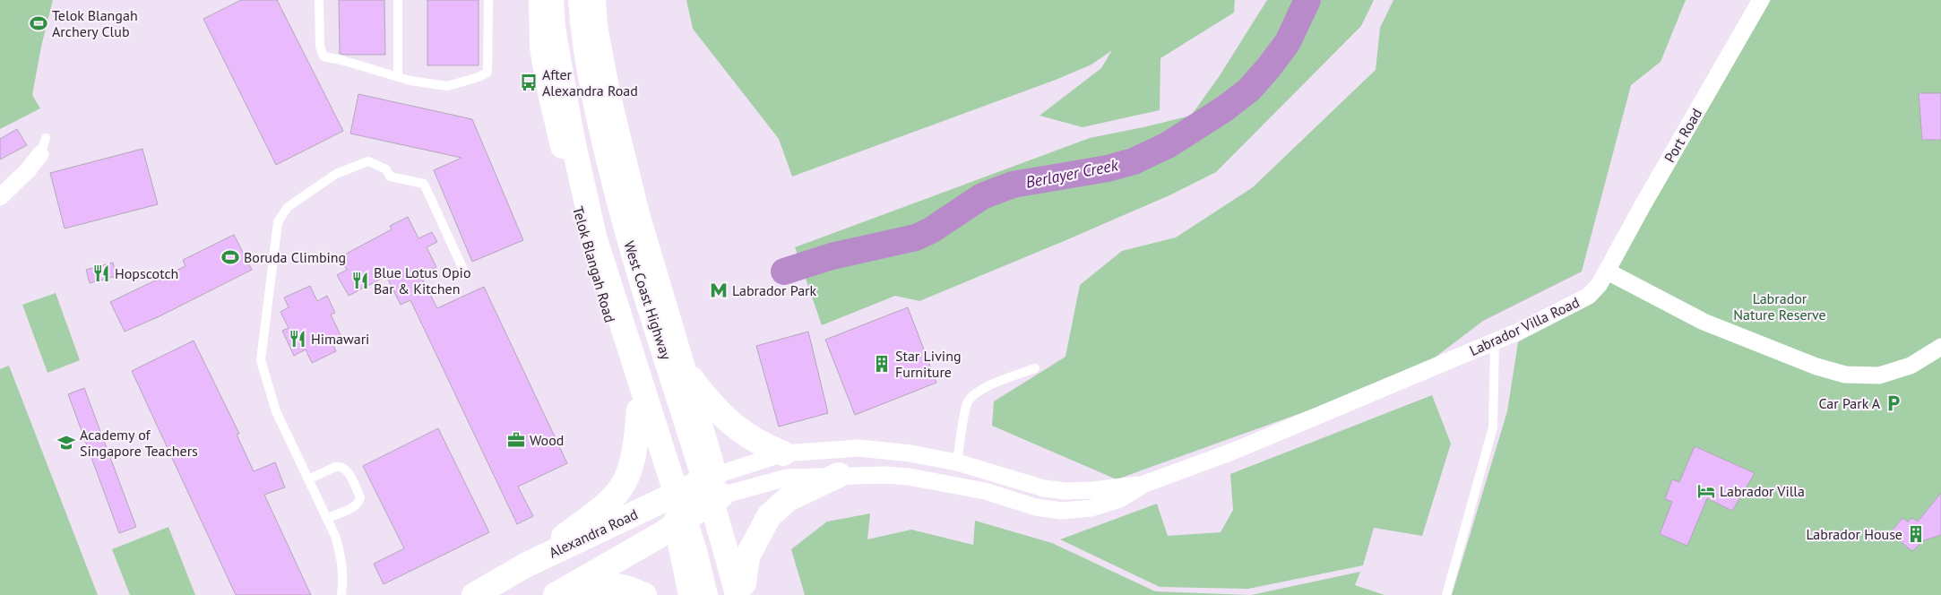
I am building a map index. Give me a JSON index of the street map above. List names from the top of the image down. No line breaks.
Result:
{"streets":{"main road":["Telok Blangah Road","West Coast Highway","Alexandra Road"],"street":["Port Road","Labrador Villa Road"]},"crossings":[["Port Road","Labrador Villa Road"],["Telok Blangah Road","Alexandra Road"],["Labrador Villa Road","Alexandra Road"]],"water":["Berlayer Creek"],"parks":["Labrador Nature Reserve"],"places":{"sports":["Telok Blangah Archery Club","Boruda Climbing"],"bus stop":["After Alexandra Road"],"restaurant":["Hopscotch","Blue Lotus Opio Bar & Kitchen","Himawari"],"metro station":["Labrador Park"],"building":["Star Living Furniture","Labrador House"],"parking":["Car Park A"],"office":["Wood"],"school or university":["Academy of Singapore Teachers"],"hotel":["Labrador Villa"]}}
